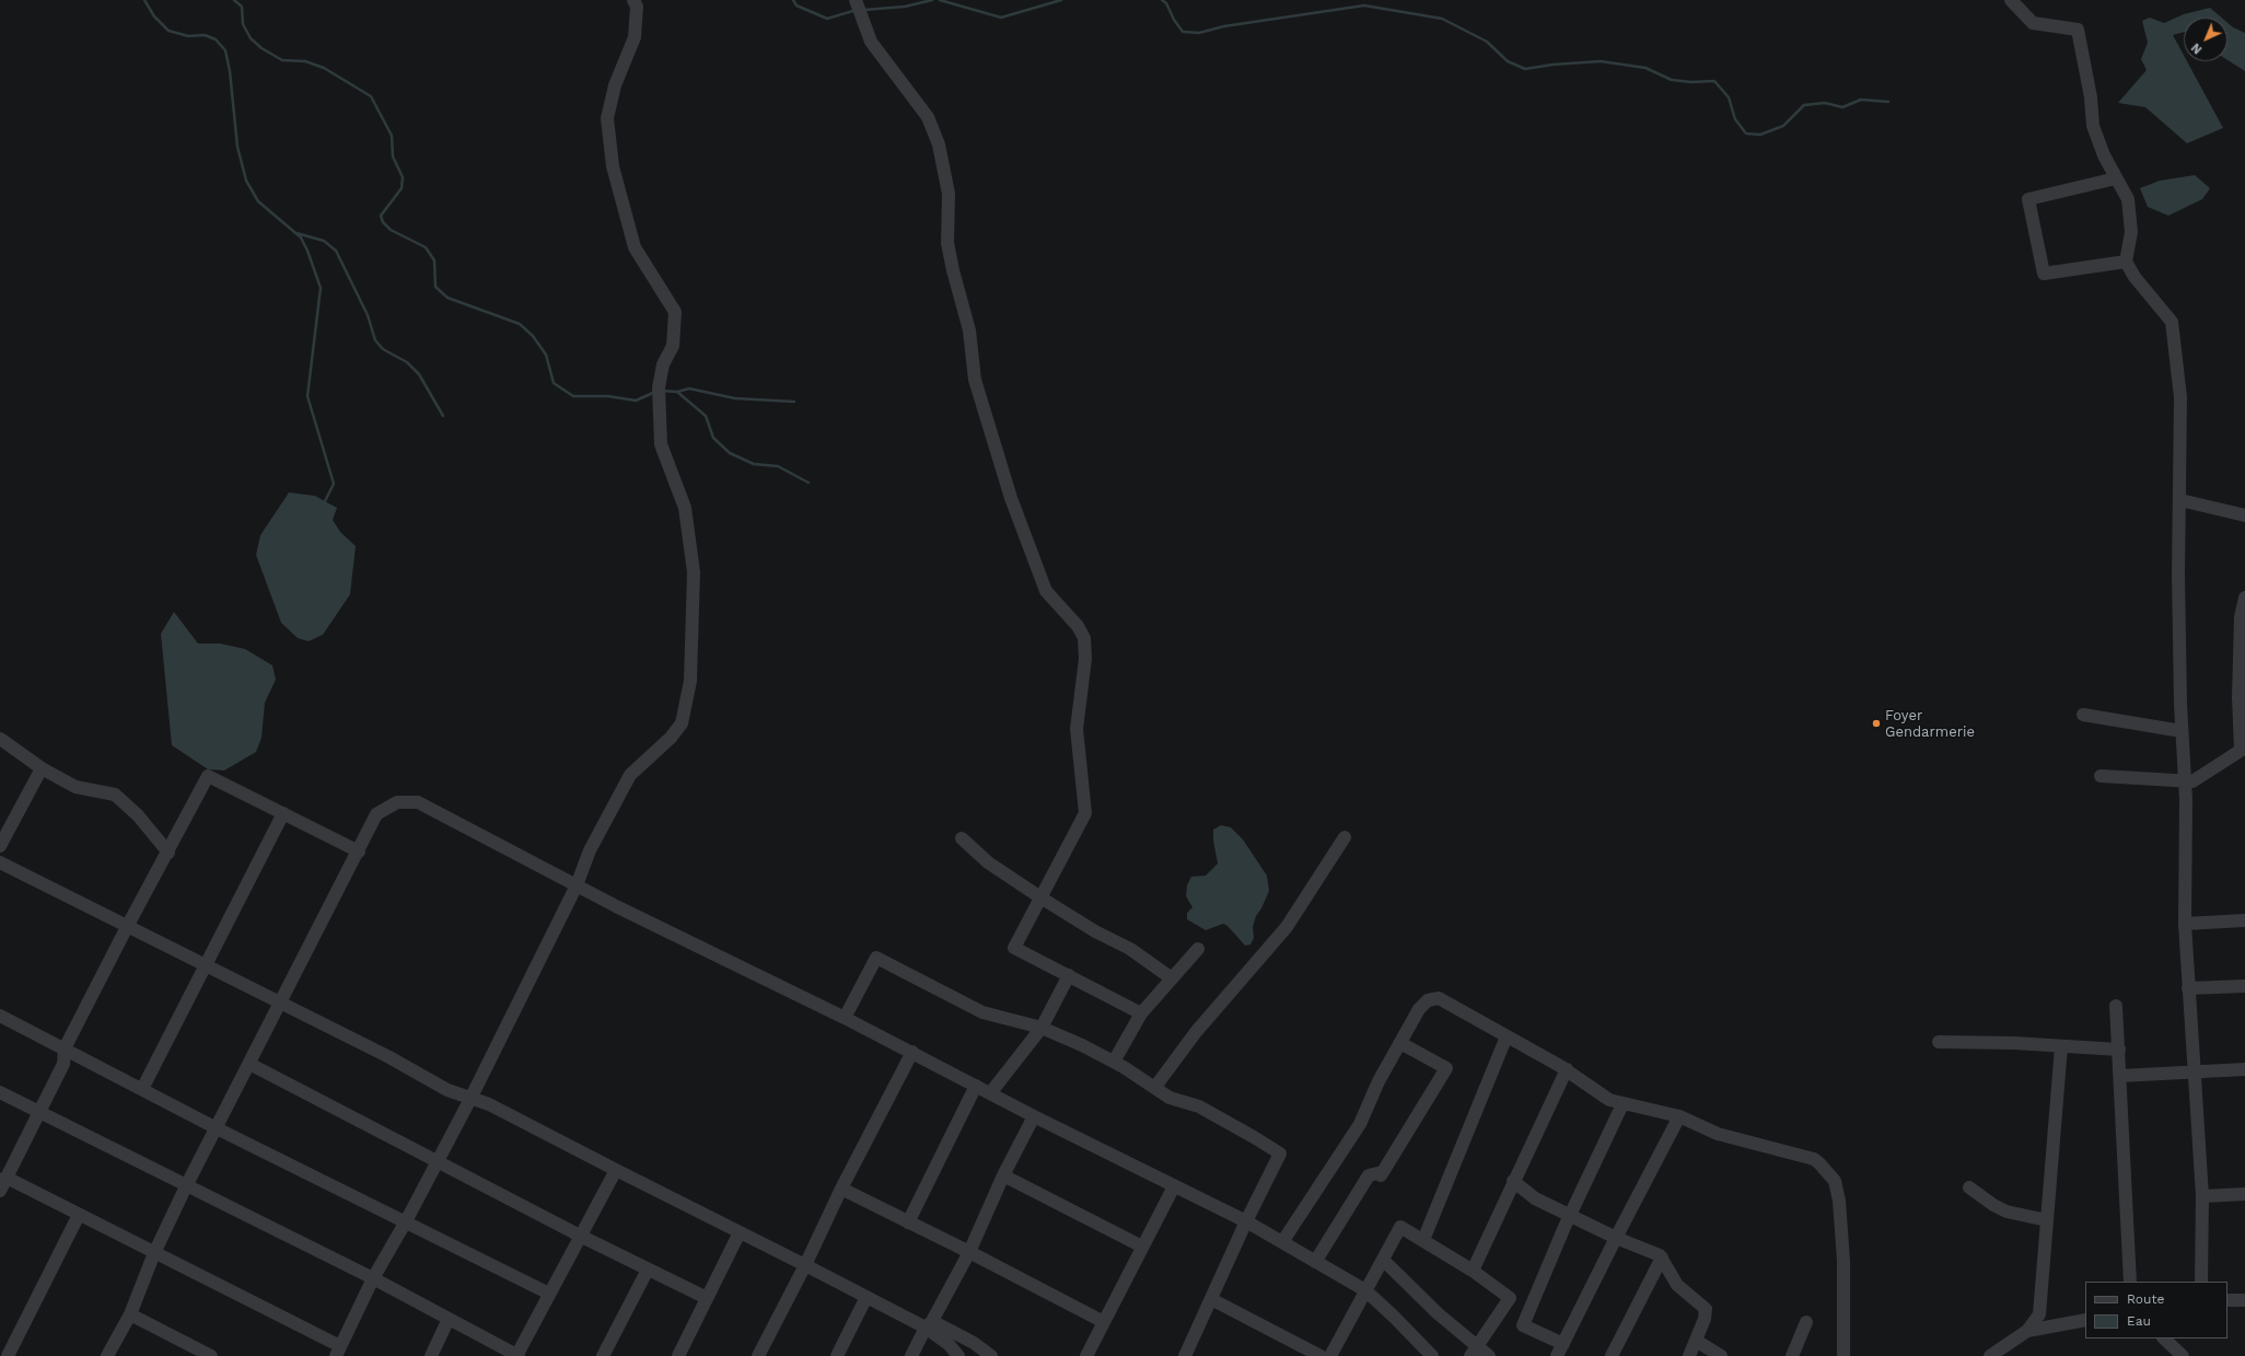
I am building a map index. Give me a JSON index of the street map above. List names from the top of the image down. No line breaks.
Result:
{"places":["Foyer Gendarmerie"],"legend":["Route","Eau"],"north":"bottom left"}
